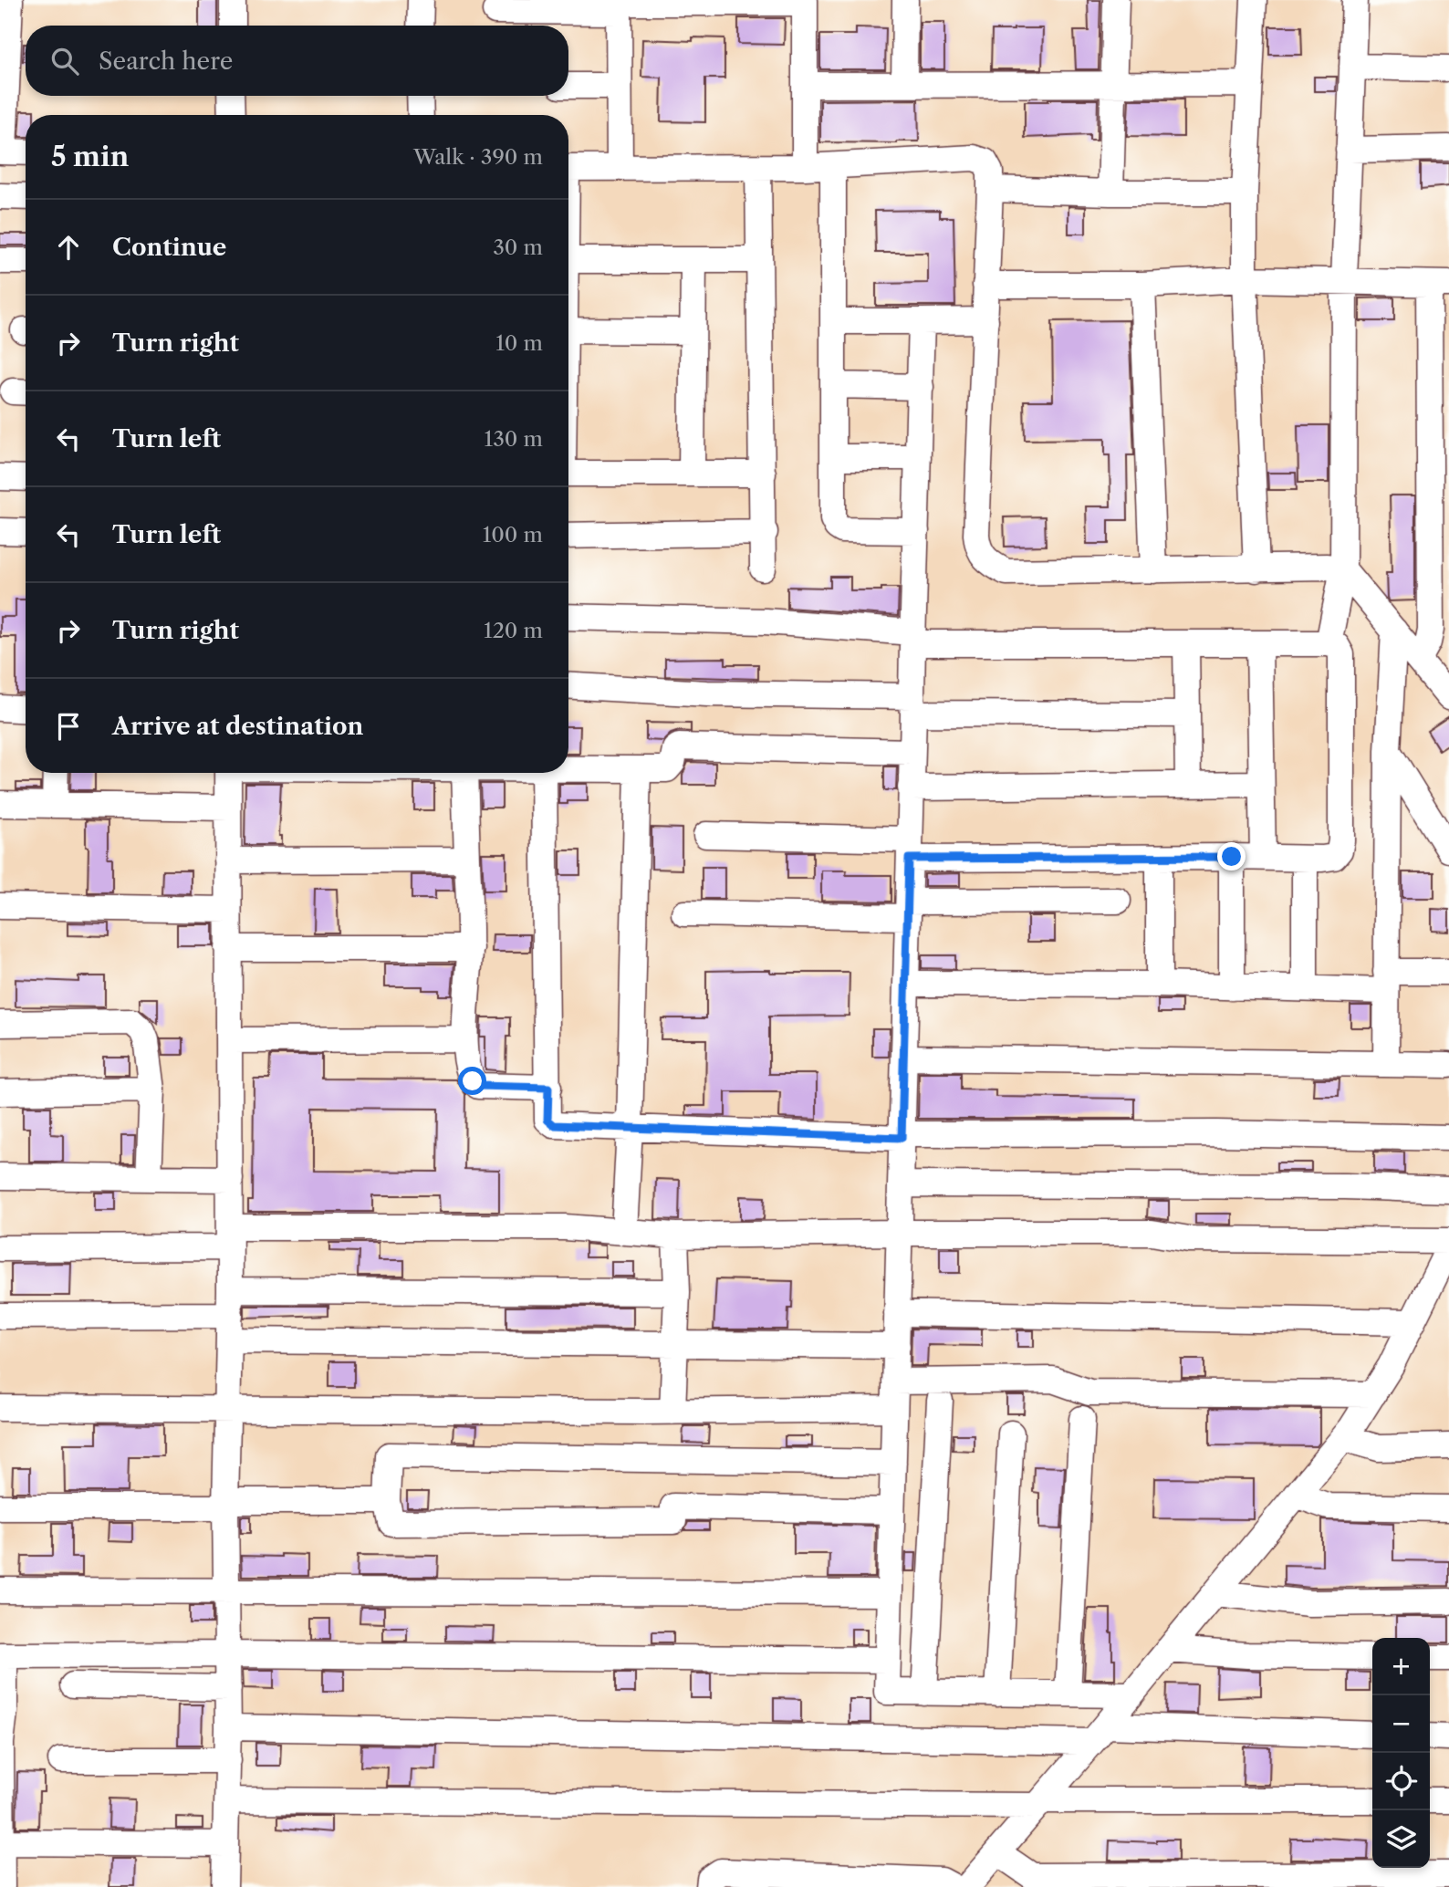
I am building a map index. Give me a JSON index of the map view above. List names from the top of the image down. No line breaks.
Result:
{"page":{"search":"Search here","heading":["5 min","Walk · 390 m"],"list":[["Continue","30 m"],["Turn right","10 m"],["Turn left","130 m"],["Turn left","100 m"],["Turn right","120 m"],"Arrive at destination"],"map_buttons":["+","−"]}}
